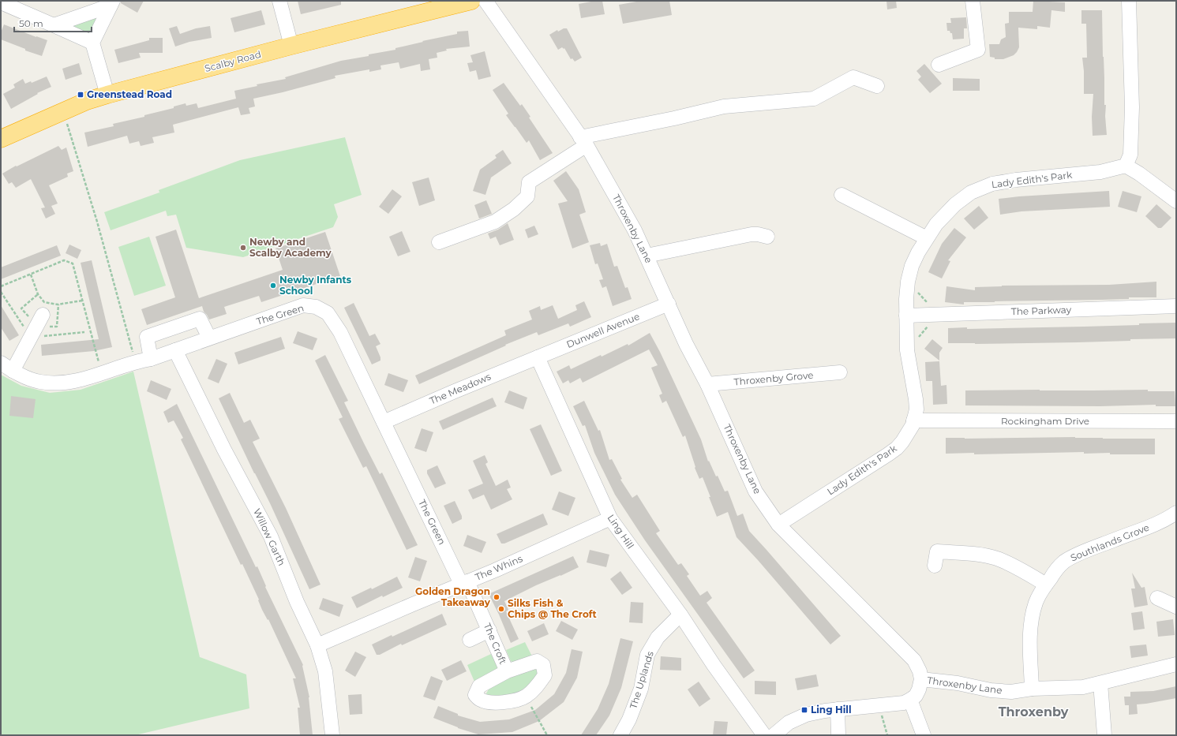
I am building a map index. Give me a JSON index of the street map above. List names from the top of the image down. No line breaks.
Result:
{"streets":{"highway":["Scalby Road"],"street":["Lady Edith's Park","Throxenby Lane","The Parkway","The Green","Dunwell Avenue","Throxenby Grove","The Meadows","Rockingham Drive","Ling Hill","Willow Garth","Southlands Grove","The Whins","The Croft","The Uplands"]},"crossings":[["Lady Edith's Park","Throxenby Lane"],["Lady Edith's Park","The Parkway"],["Lady Edith's Park","Rockingham Drive"],["Throxenby Lane","Dunwell Avenue"],["Throxenby Lane","Throxenby Grove"],["Throxenby Lane","Southlands Grove"],["The Green","The Meadows"],["The Green","Willow Garth"],["The Green","The Whins"],["The Green","The Croft"],["Dunwell Avenue","The Meadows"],["Dunwell Avenue","Ling Hill"],["The Meadows","Ling Hill"],["Ling Hill","The Whins"],["Ling Hill","The Uplands"],["Willow Garth","The Whins"],["The Whins","The Croft"]],"districts":["Throxenby"],"places":{"transit":["Greenstead Road","Ling Hill"],"other":["Newby and Scalby Academy","Newby Infants School","Golden Dragon Takeaway","Silks Fish & Chips @ The Croft"]},"scale_bar":"50 m"}
